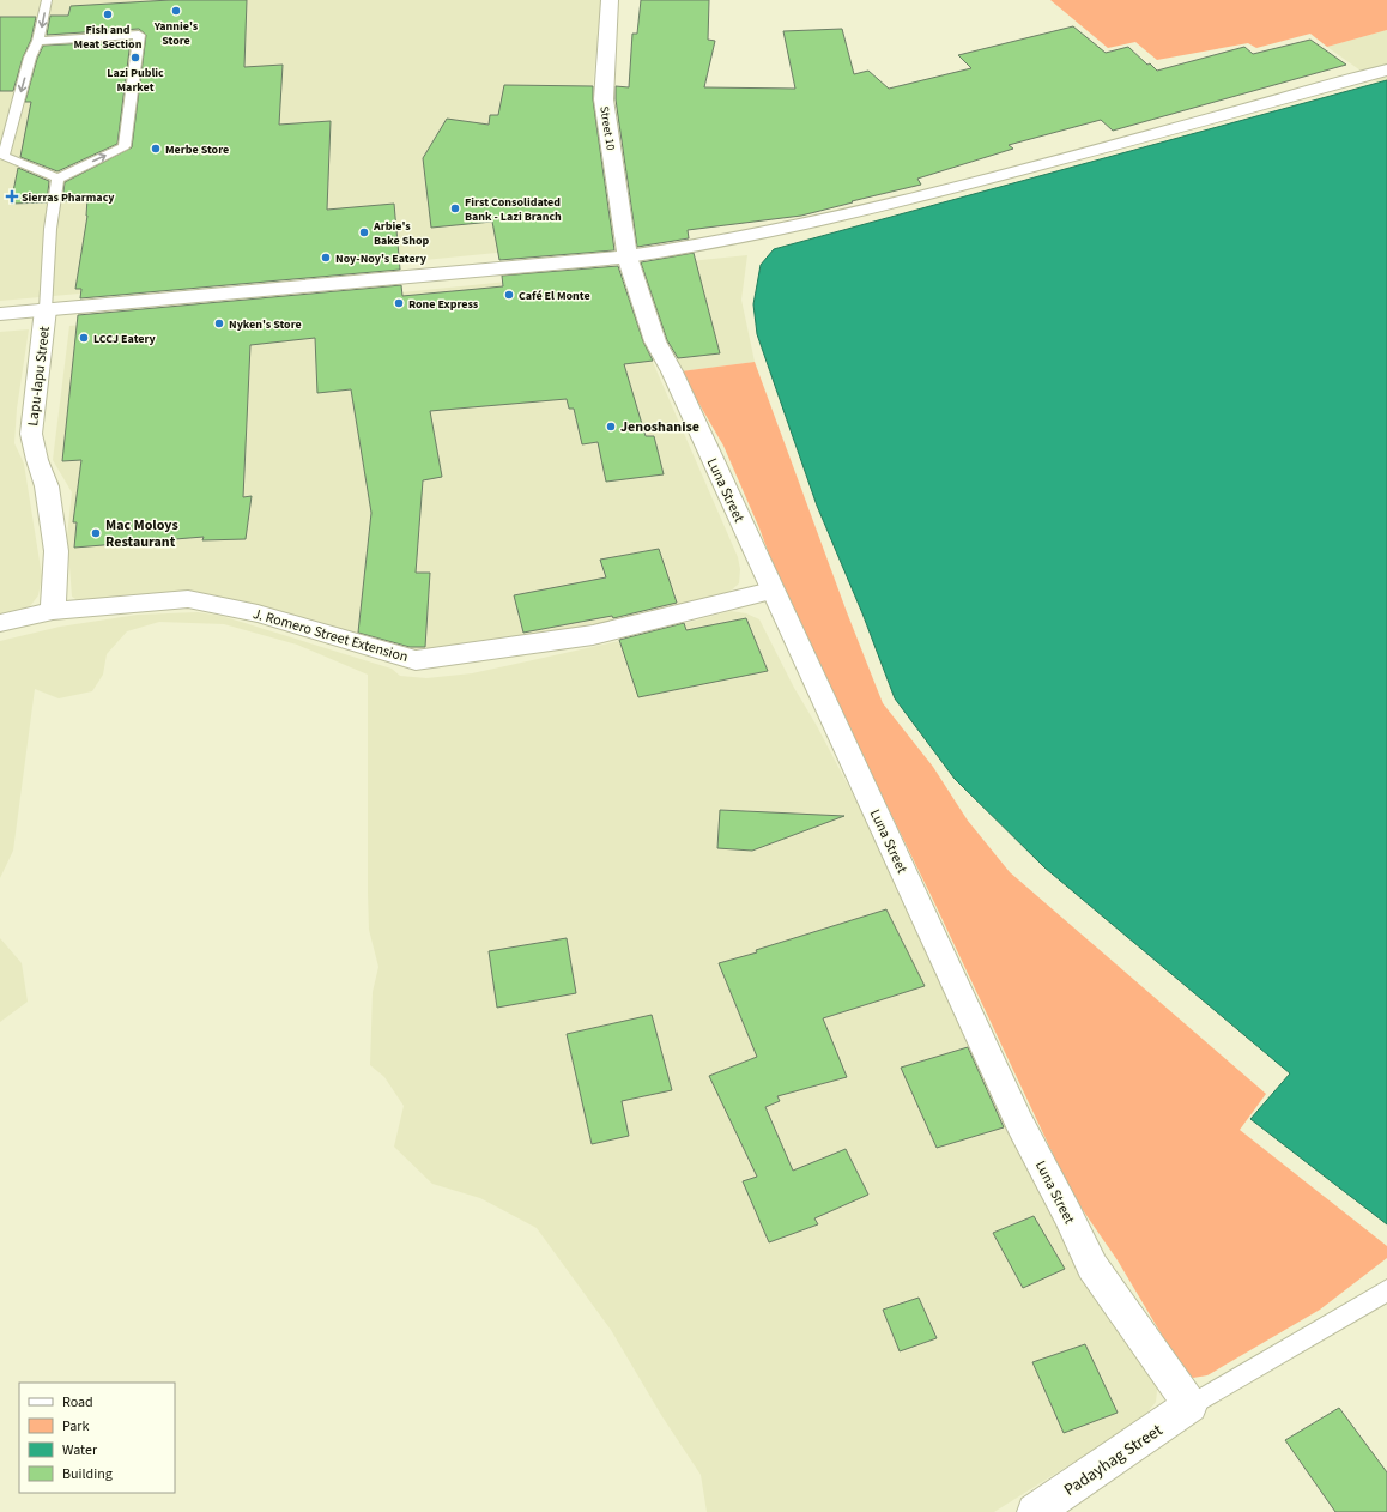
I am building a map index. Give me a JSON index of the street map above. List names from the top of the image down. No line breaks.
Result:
{"streets":{"street":["Street 10","Lapu-lapu Street","Luna Street","J. Romero Street Extension","Padayhag Street"]},"crossings":[["Street 10","Luna Street"],["Lapu-lapu Street","J. Romero Street Extension"],["Luna Street","J. Romero Street Extension"],["Luna Street","Padayhag Street"]],"places":{"other":["Yannie's Store","Fish and Meat Section","Lazi Public Market","Merbe Store","First Consolidated Bank - Lazi Branch","Arbie's Bake Shop","Noy-Noy's Eatery","Café El Monte","Rone Express","Nyken's Store","LCCJ Eatery","Jenoshanise","Mac Moloys Restaurant"],"health":["Sierras Pharmacy"]},"legend":["Road","Park","Water","Building"]}
